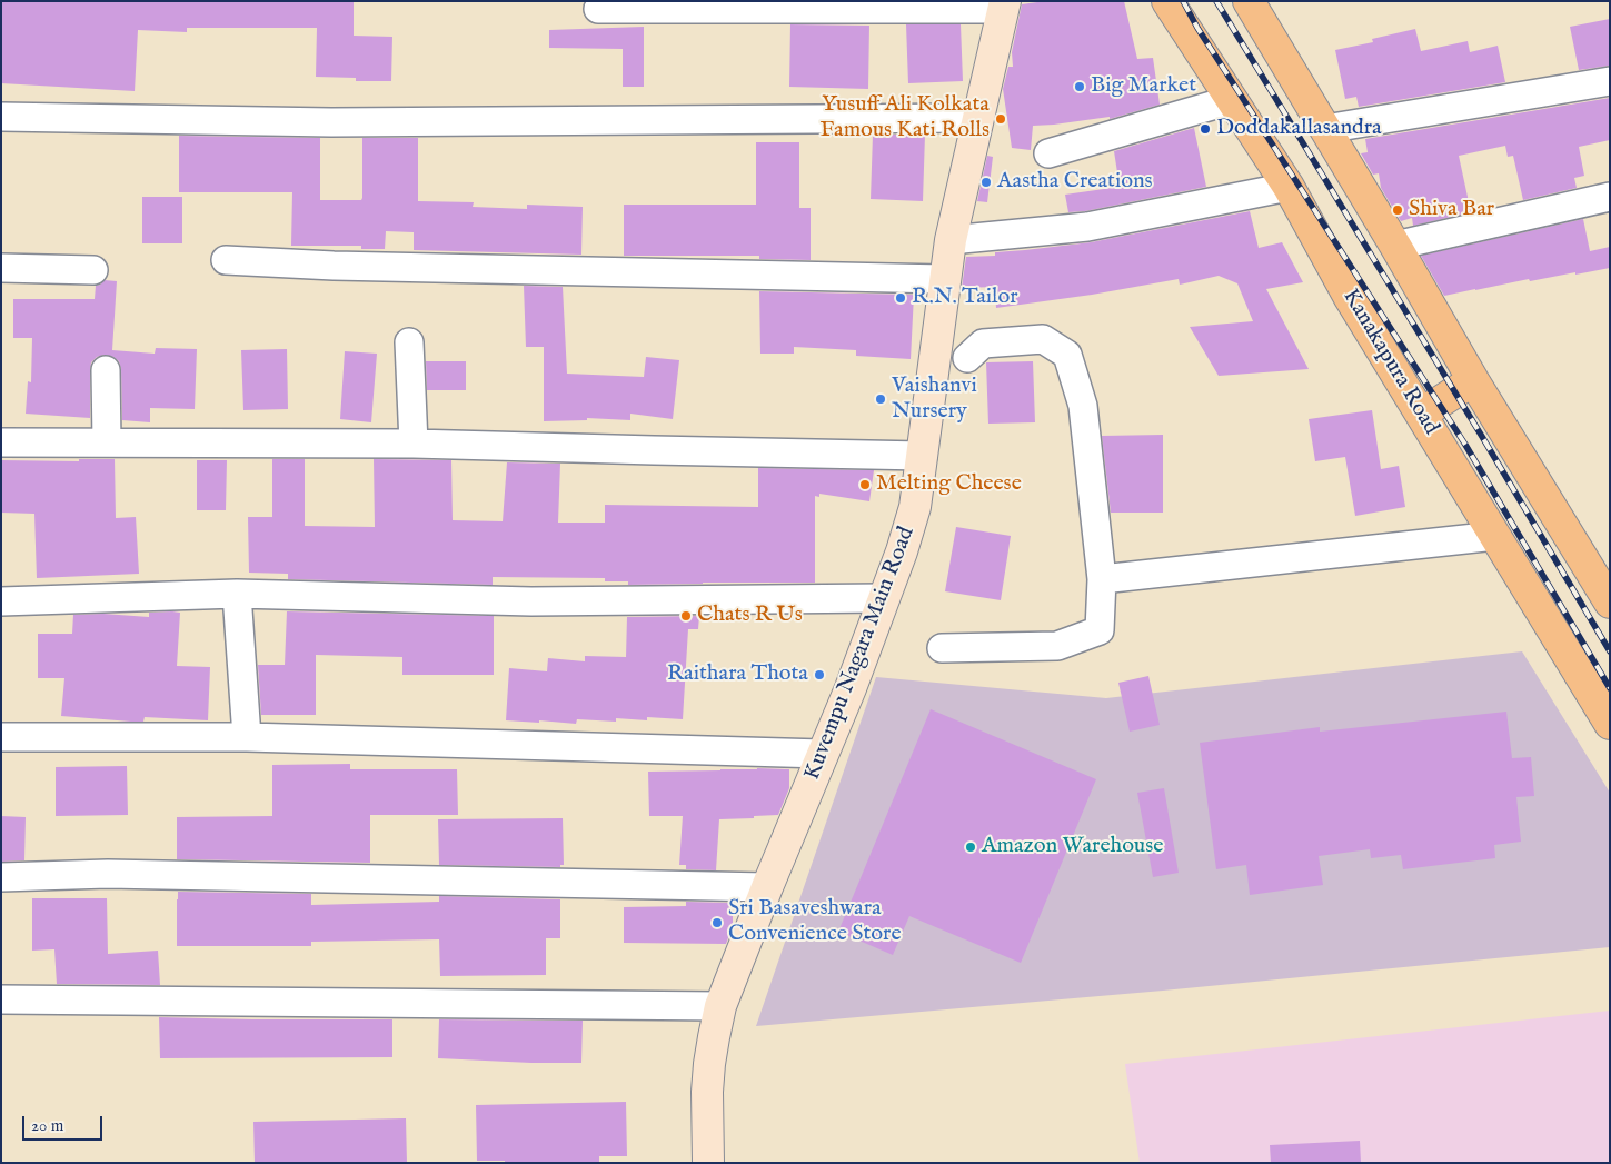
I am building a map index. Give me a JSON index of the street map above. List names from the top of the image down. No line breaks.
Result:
{"streets":{"highway":["Kanakapura Road"],"street":["Kuvempu Nagara Main Road"]},"places":["Big Market","Yusuff Ali Kolkata Famous Kati Rolls","Doddakallasandra","Aastha Creations","Shiva Bar","R.N. Tailor","Vaishanvi Nursery","Melting Cheese","Chats R Us","Raithara Thota","Amazon Warehouse","Sri Basaveshwara Convenience Store"],"scale_bar":"20 m"}
